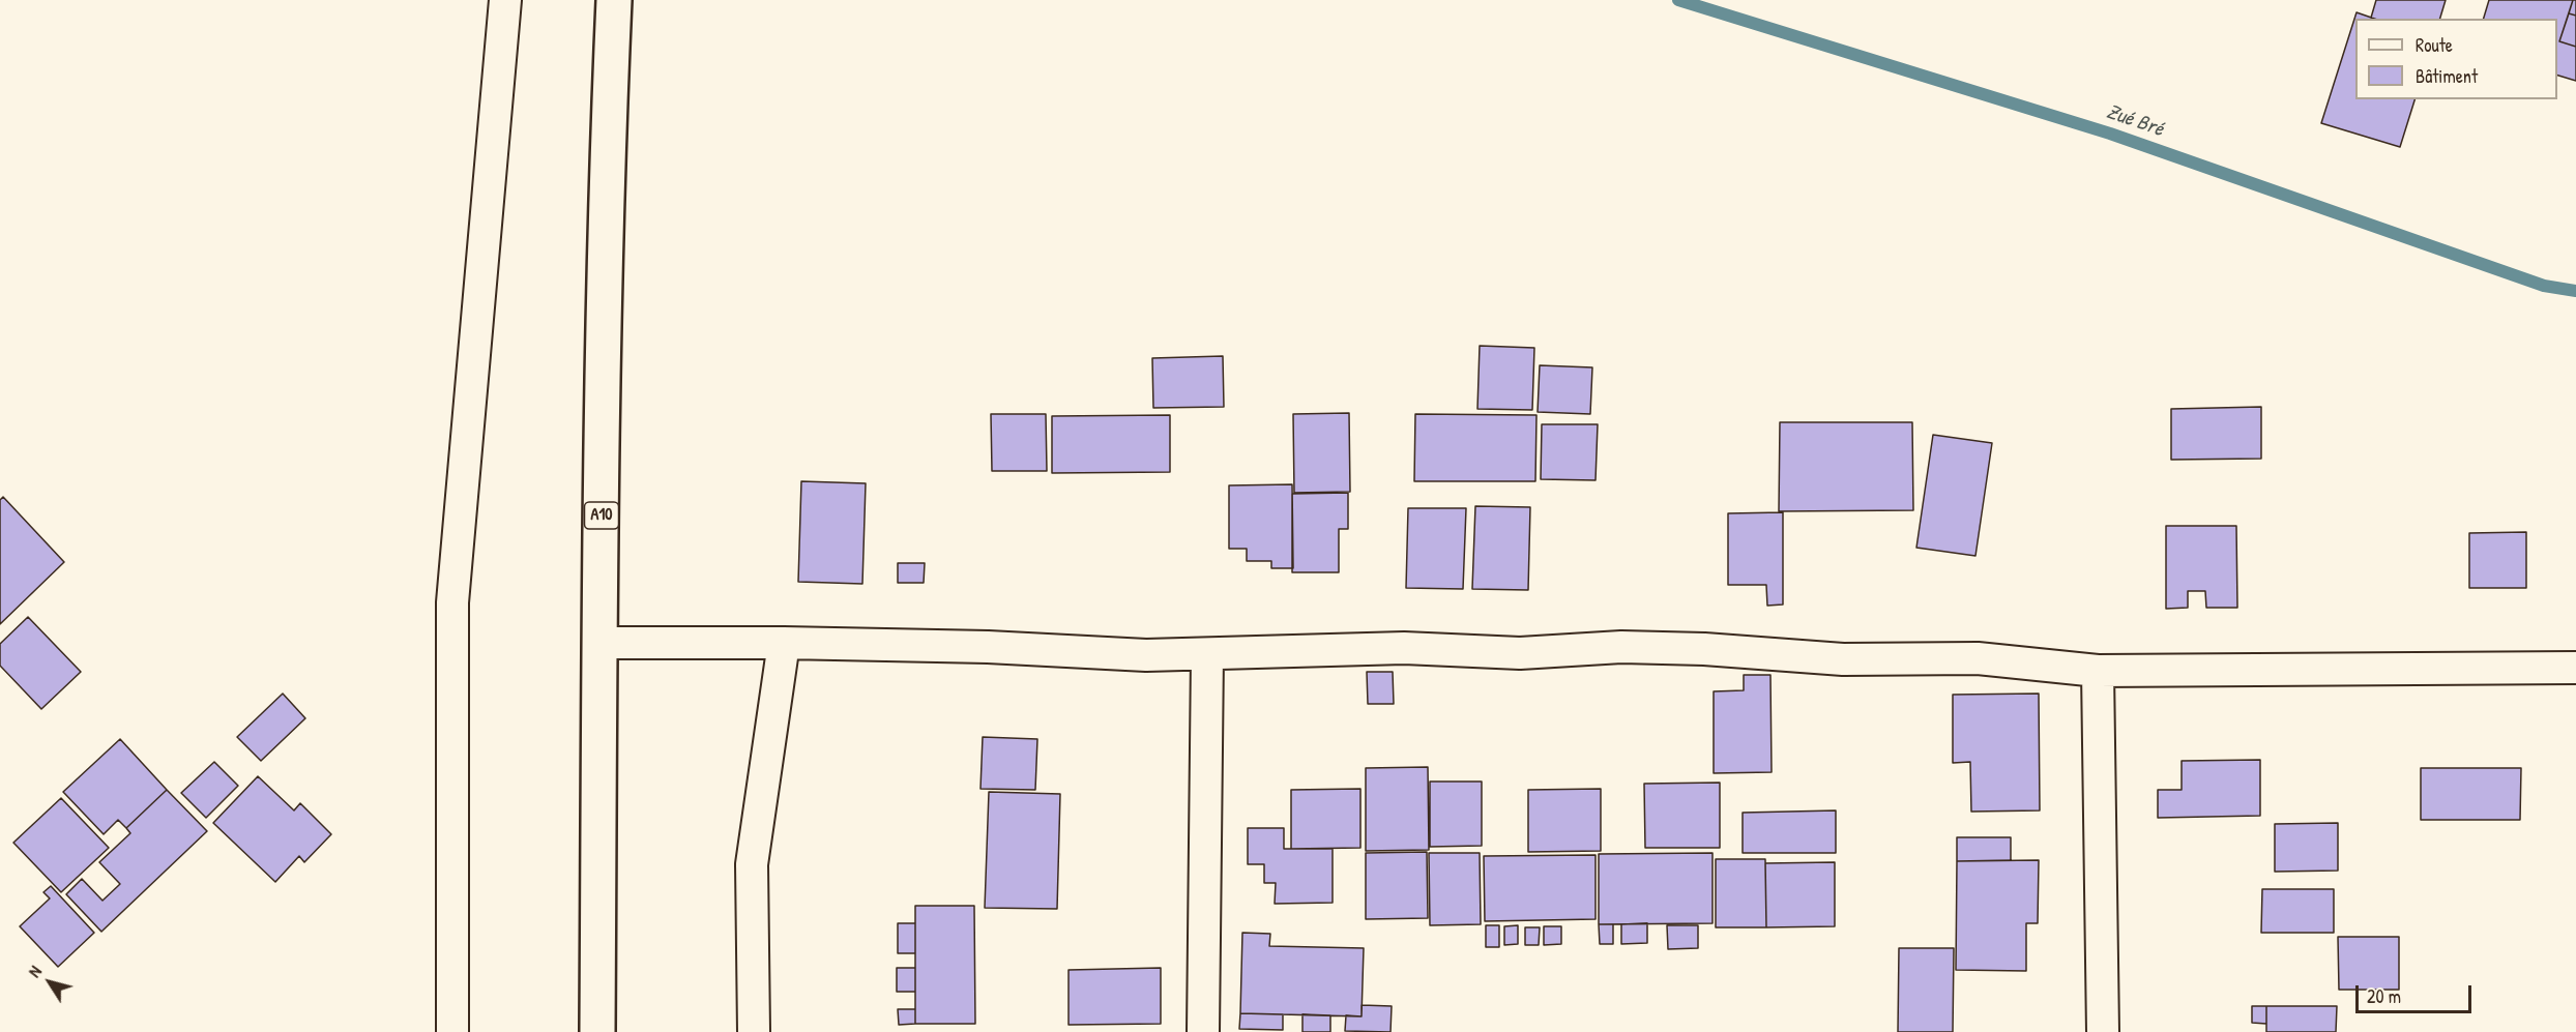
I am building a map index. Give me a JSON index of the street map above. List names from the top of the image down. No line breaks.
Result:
{"streets":{"main road":["A10"]},"water":["Zué Bré"],"legend":["Route","Bâtiment"],"scale_bar":"20 m","north":"top left"}
